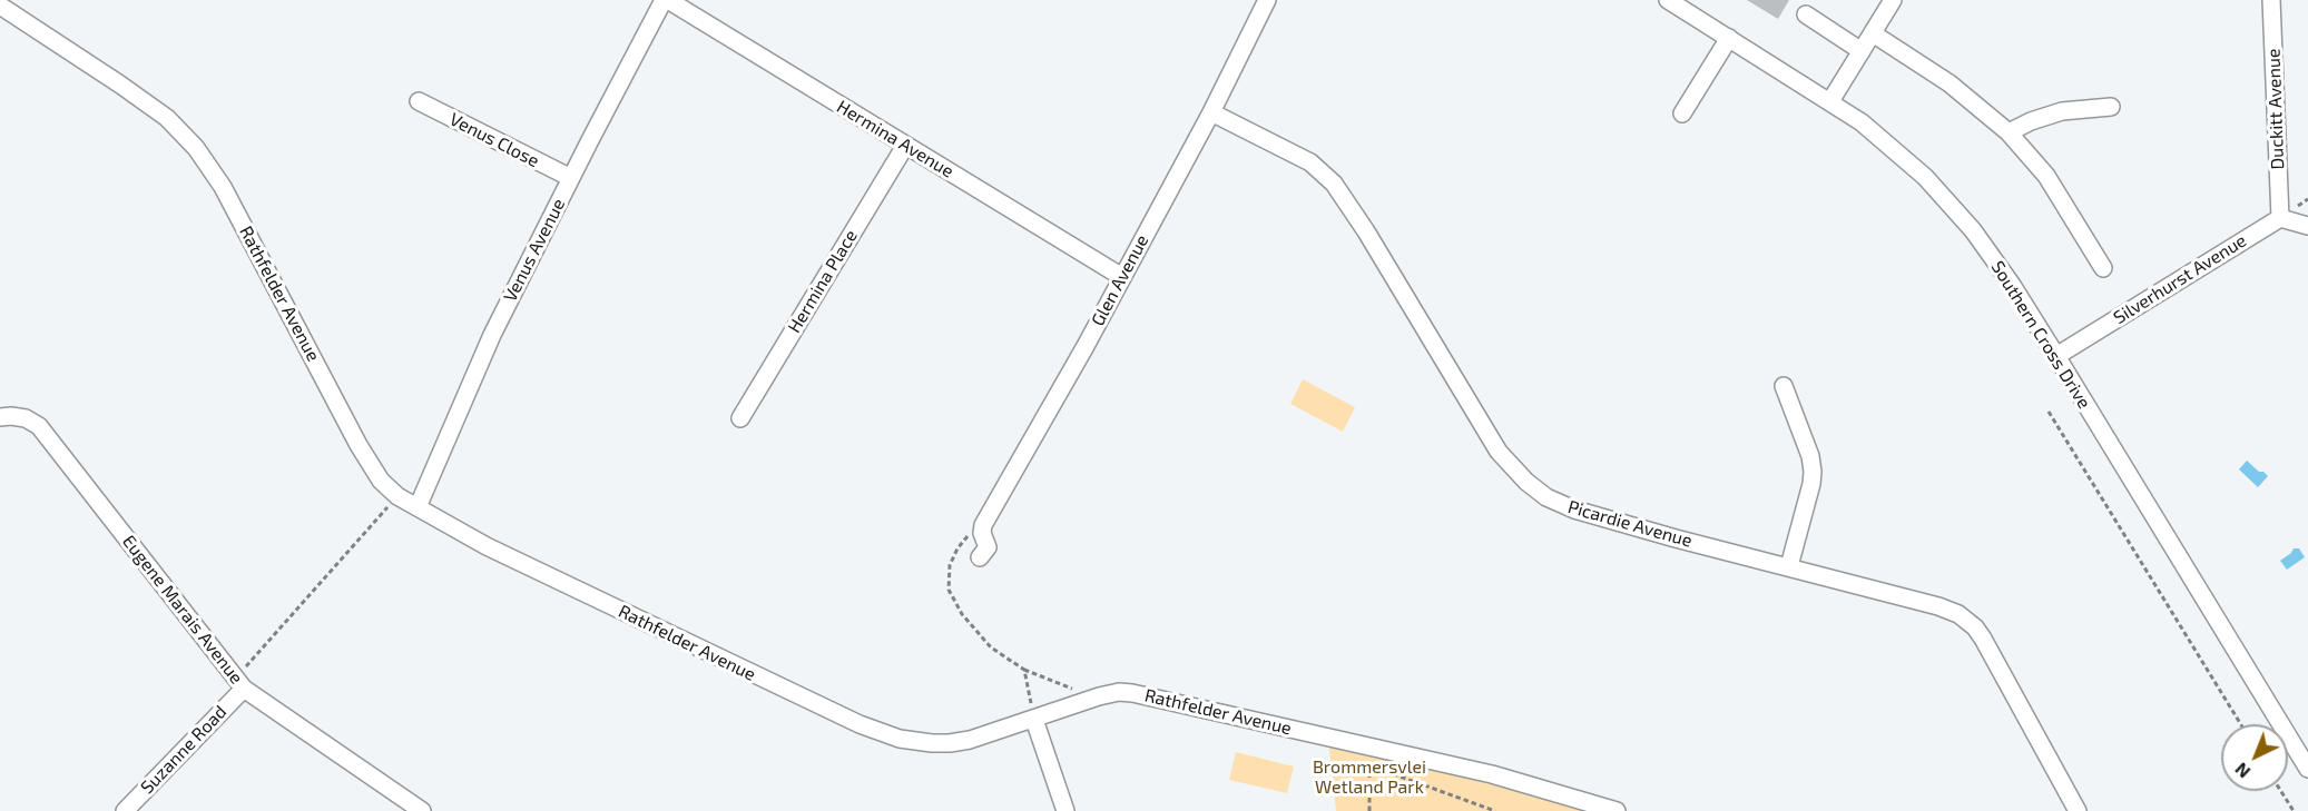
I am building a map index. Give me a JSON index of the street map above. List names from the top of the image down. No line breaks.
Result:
{"streets":{"street":["Duckitt Avenue","Hermina Avenue","Venus Close","Venus Avenue","Silverhurst Avenue","Glen Avenue","Hermina Place","Rathfelder Avenue","Southern Cross Drive","Picardie Avenue","Eugene Marais Avenue","Suzanne Road"]},"crossings":[["Duckitt Avenue","Silverhurst Avenue"],["Hermina Avenue","Venus Avenue"],["Hermina Avenue","Glen Avenue"],["Hermina Avenue","Hermina Place"],["Venus Close","Venus Avenue"],["Venus Avenue","Rathfelder Avenue"],["Silverhurst Avenue","Southern Cross Drive"],["Glen Avenue","Picardie Avenue"],["Eugene Marais Avenue","Suzanne Road"]],"parks":["Brommersvlei Wetland Park"],"north":"bottom left"}
